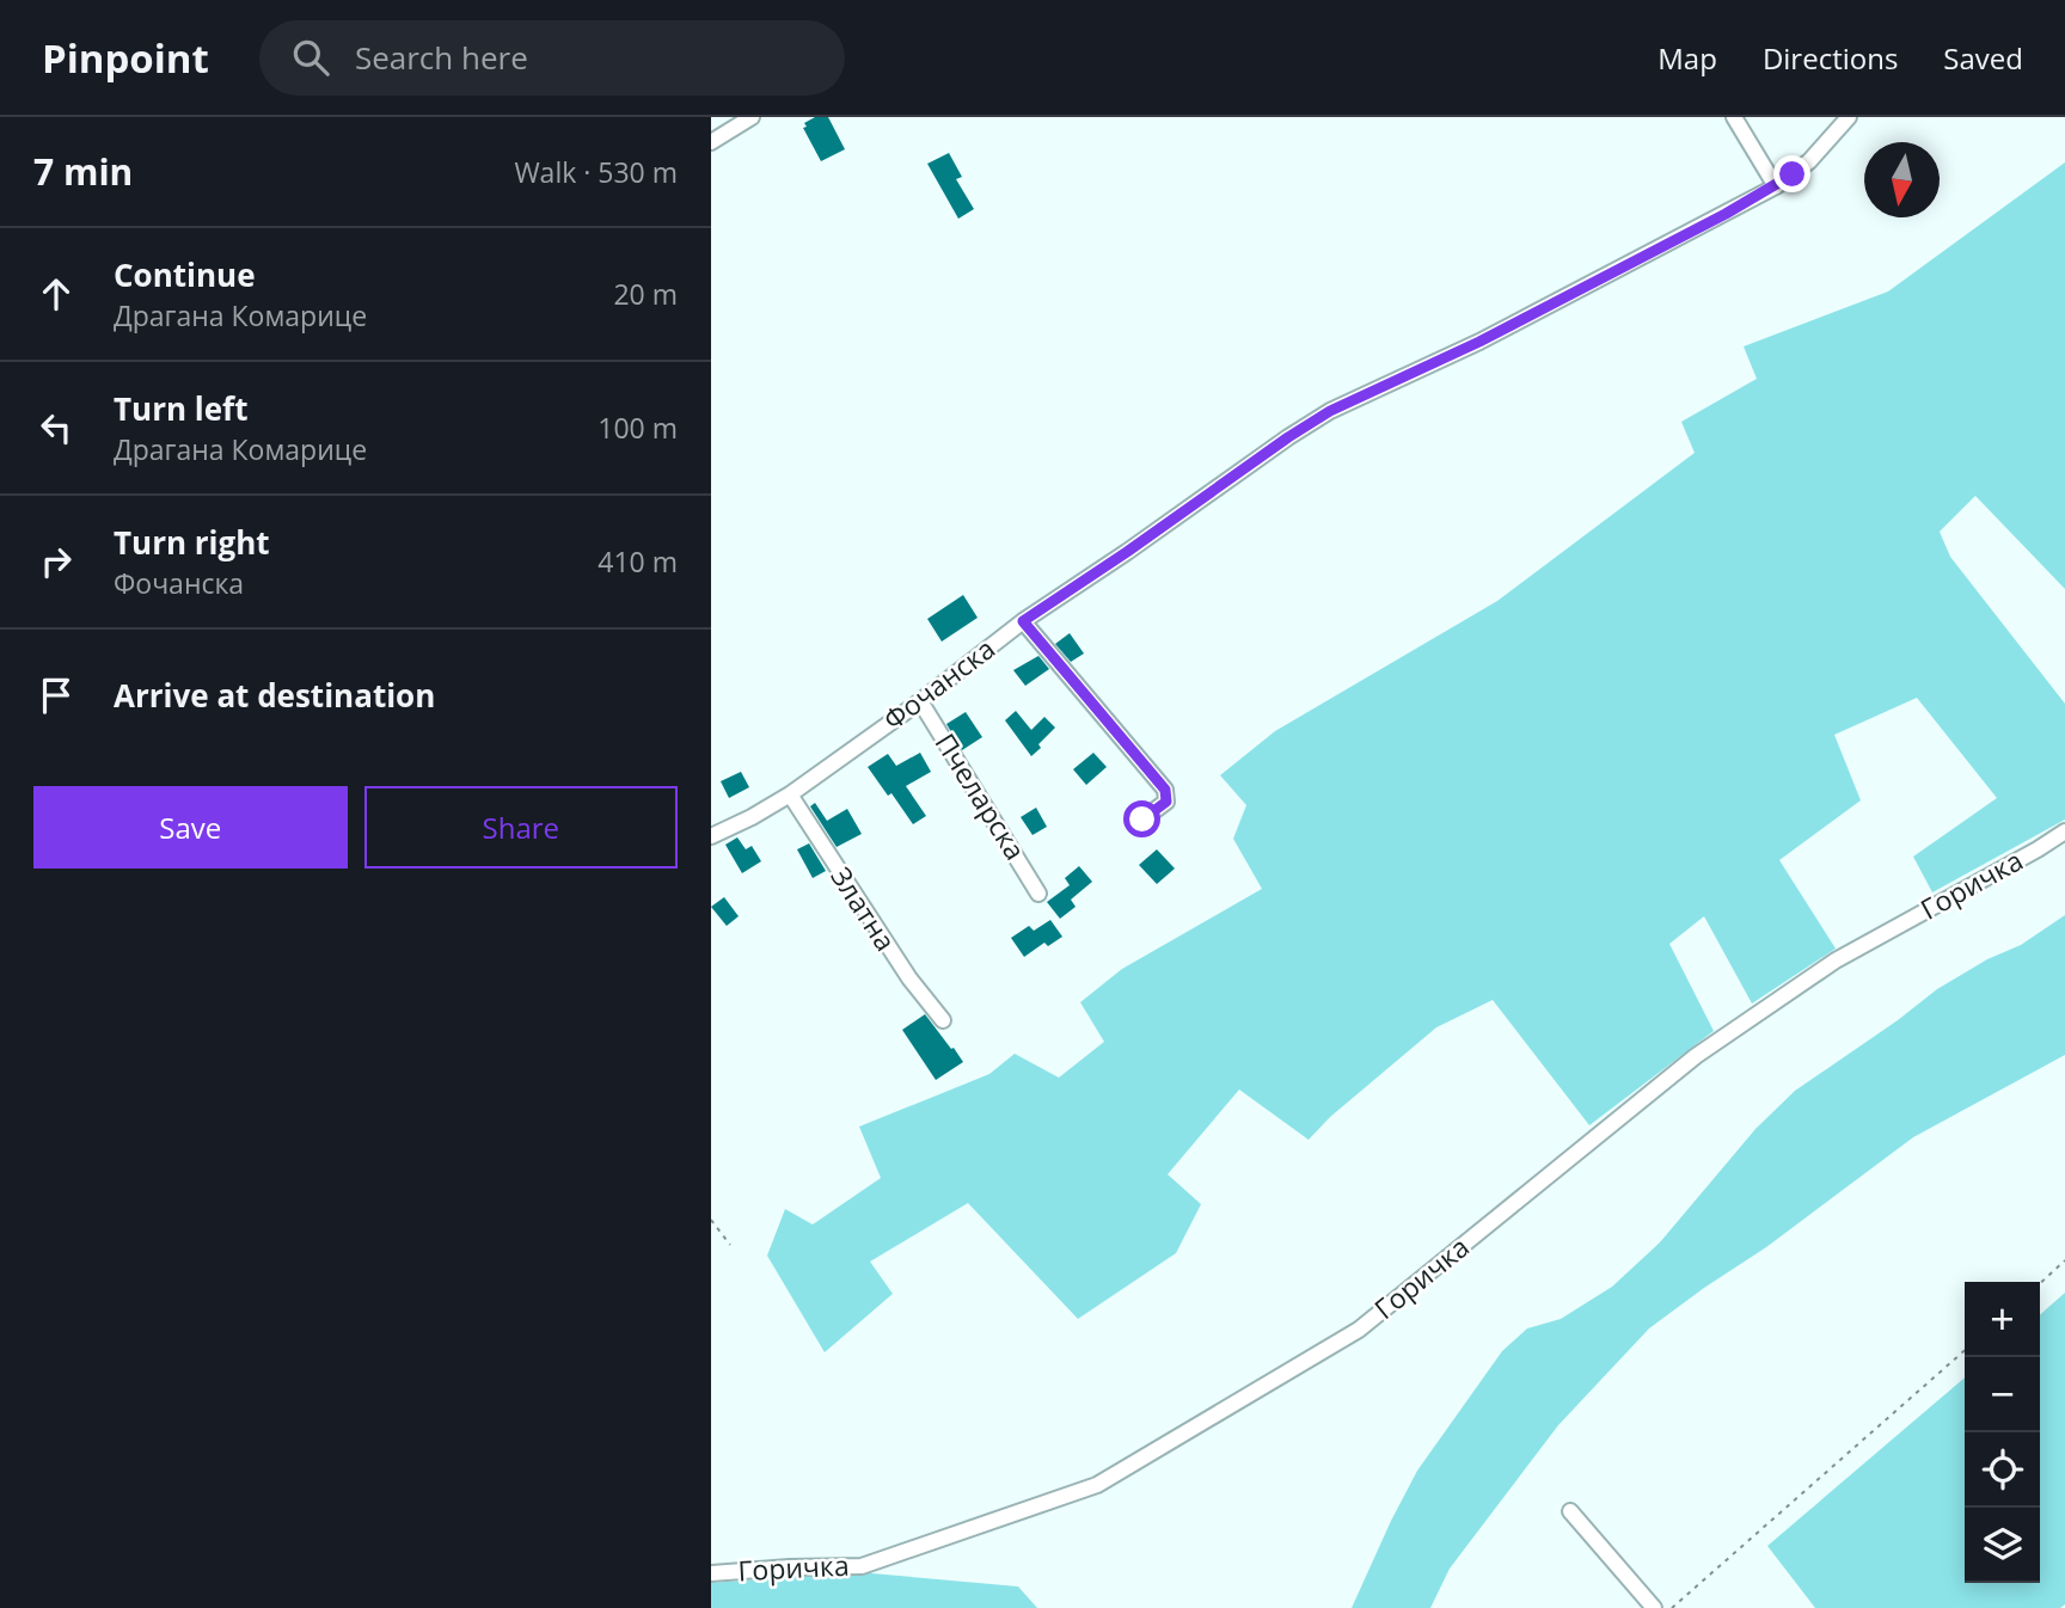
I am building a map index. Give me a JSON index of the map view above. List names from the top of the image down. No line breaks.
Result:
{"streets":{"street":["Фочанска","Пчеларска","Горичка","Златна"]},"crossings":[["Фочанска","Пчеларска"],["Фочанска","Златна"]],"north":"bottom","page":{"header":"Pinpoint","search":"Search here","nav":["Map","Directions","Saved"],"heading":["7 min","Walk · 530 m"],"list":[["Continue","Драгана Комарице","20 m"],["Turn left","Драгана Комарице","100 m"],["Turn right","Фочанска","410 m"],"Arrive at destination"],"buttons":["Save","Share"],"map_buttons":["+","−"]}}
